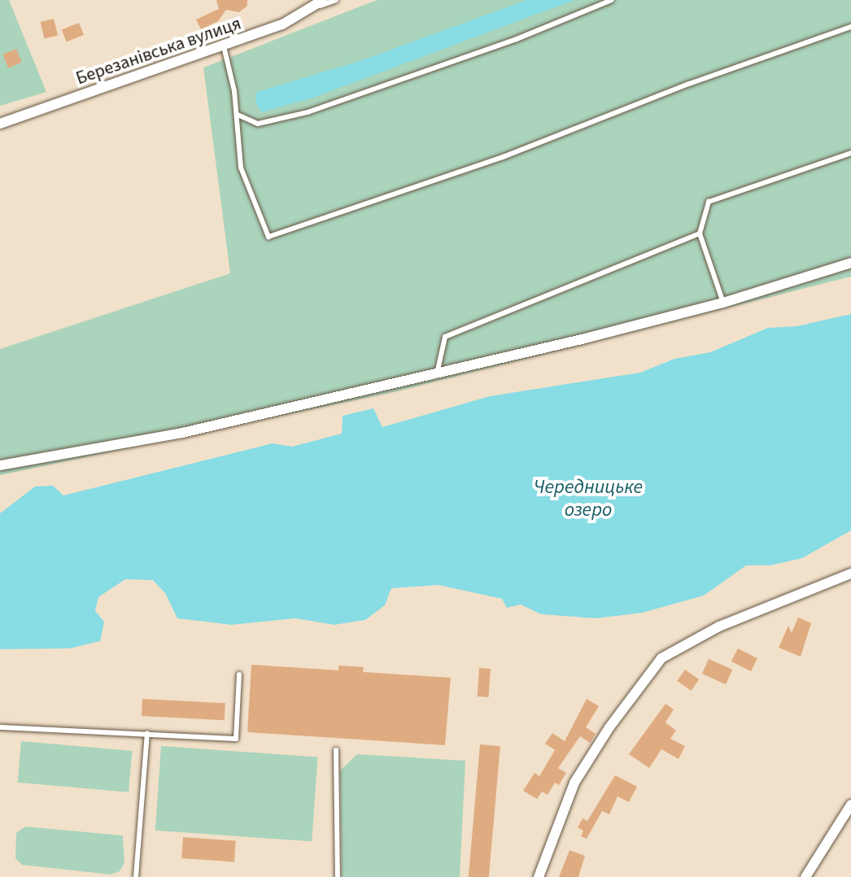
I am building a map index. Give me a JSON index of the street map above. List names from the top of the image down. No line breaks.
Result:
{"streets":{"street":["Березанівська вулиця"]},"water":["Чередницьке озеро"]}
